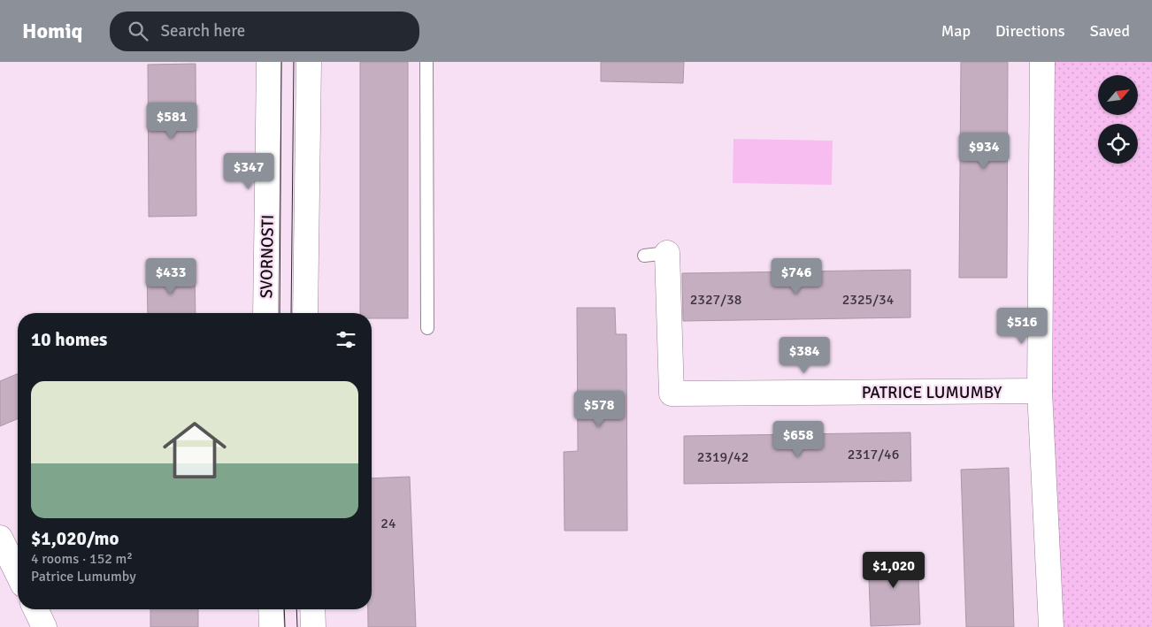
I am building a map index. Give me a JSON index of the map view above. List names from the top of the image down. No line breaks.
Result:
{"streets":{"street":["SVORNOSTI","PATRICE LUMUMBY"]},"house_numbers":["2327/38","2325/34","2317/46","2319/42","24"],"north":"top right","page":{"header":"Homiq","search":"Search here","nav":["Map","Directions","Saved"],"price":["$581","$934","$347","$433","$746","$516","$384","$578","$658","$1,020"],"heading":"10 homes","list":[{"name":"$1,020/mo","note":"4 rooms · 152 m² · Patrice Lumumby"}]}}
